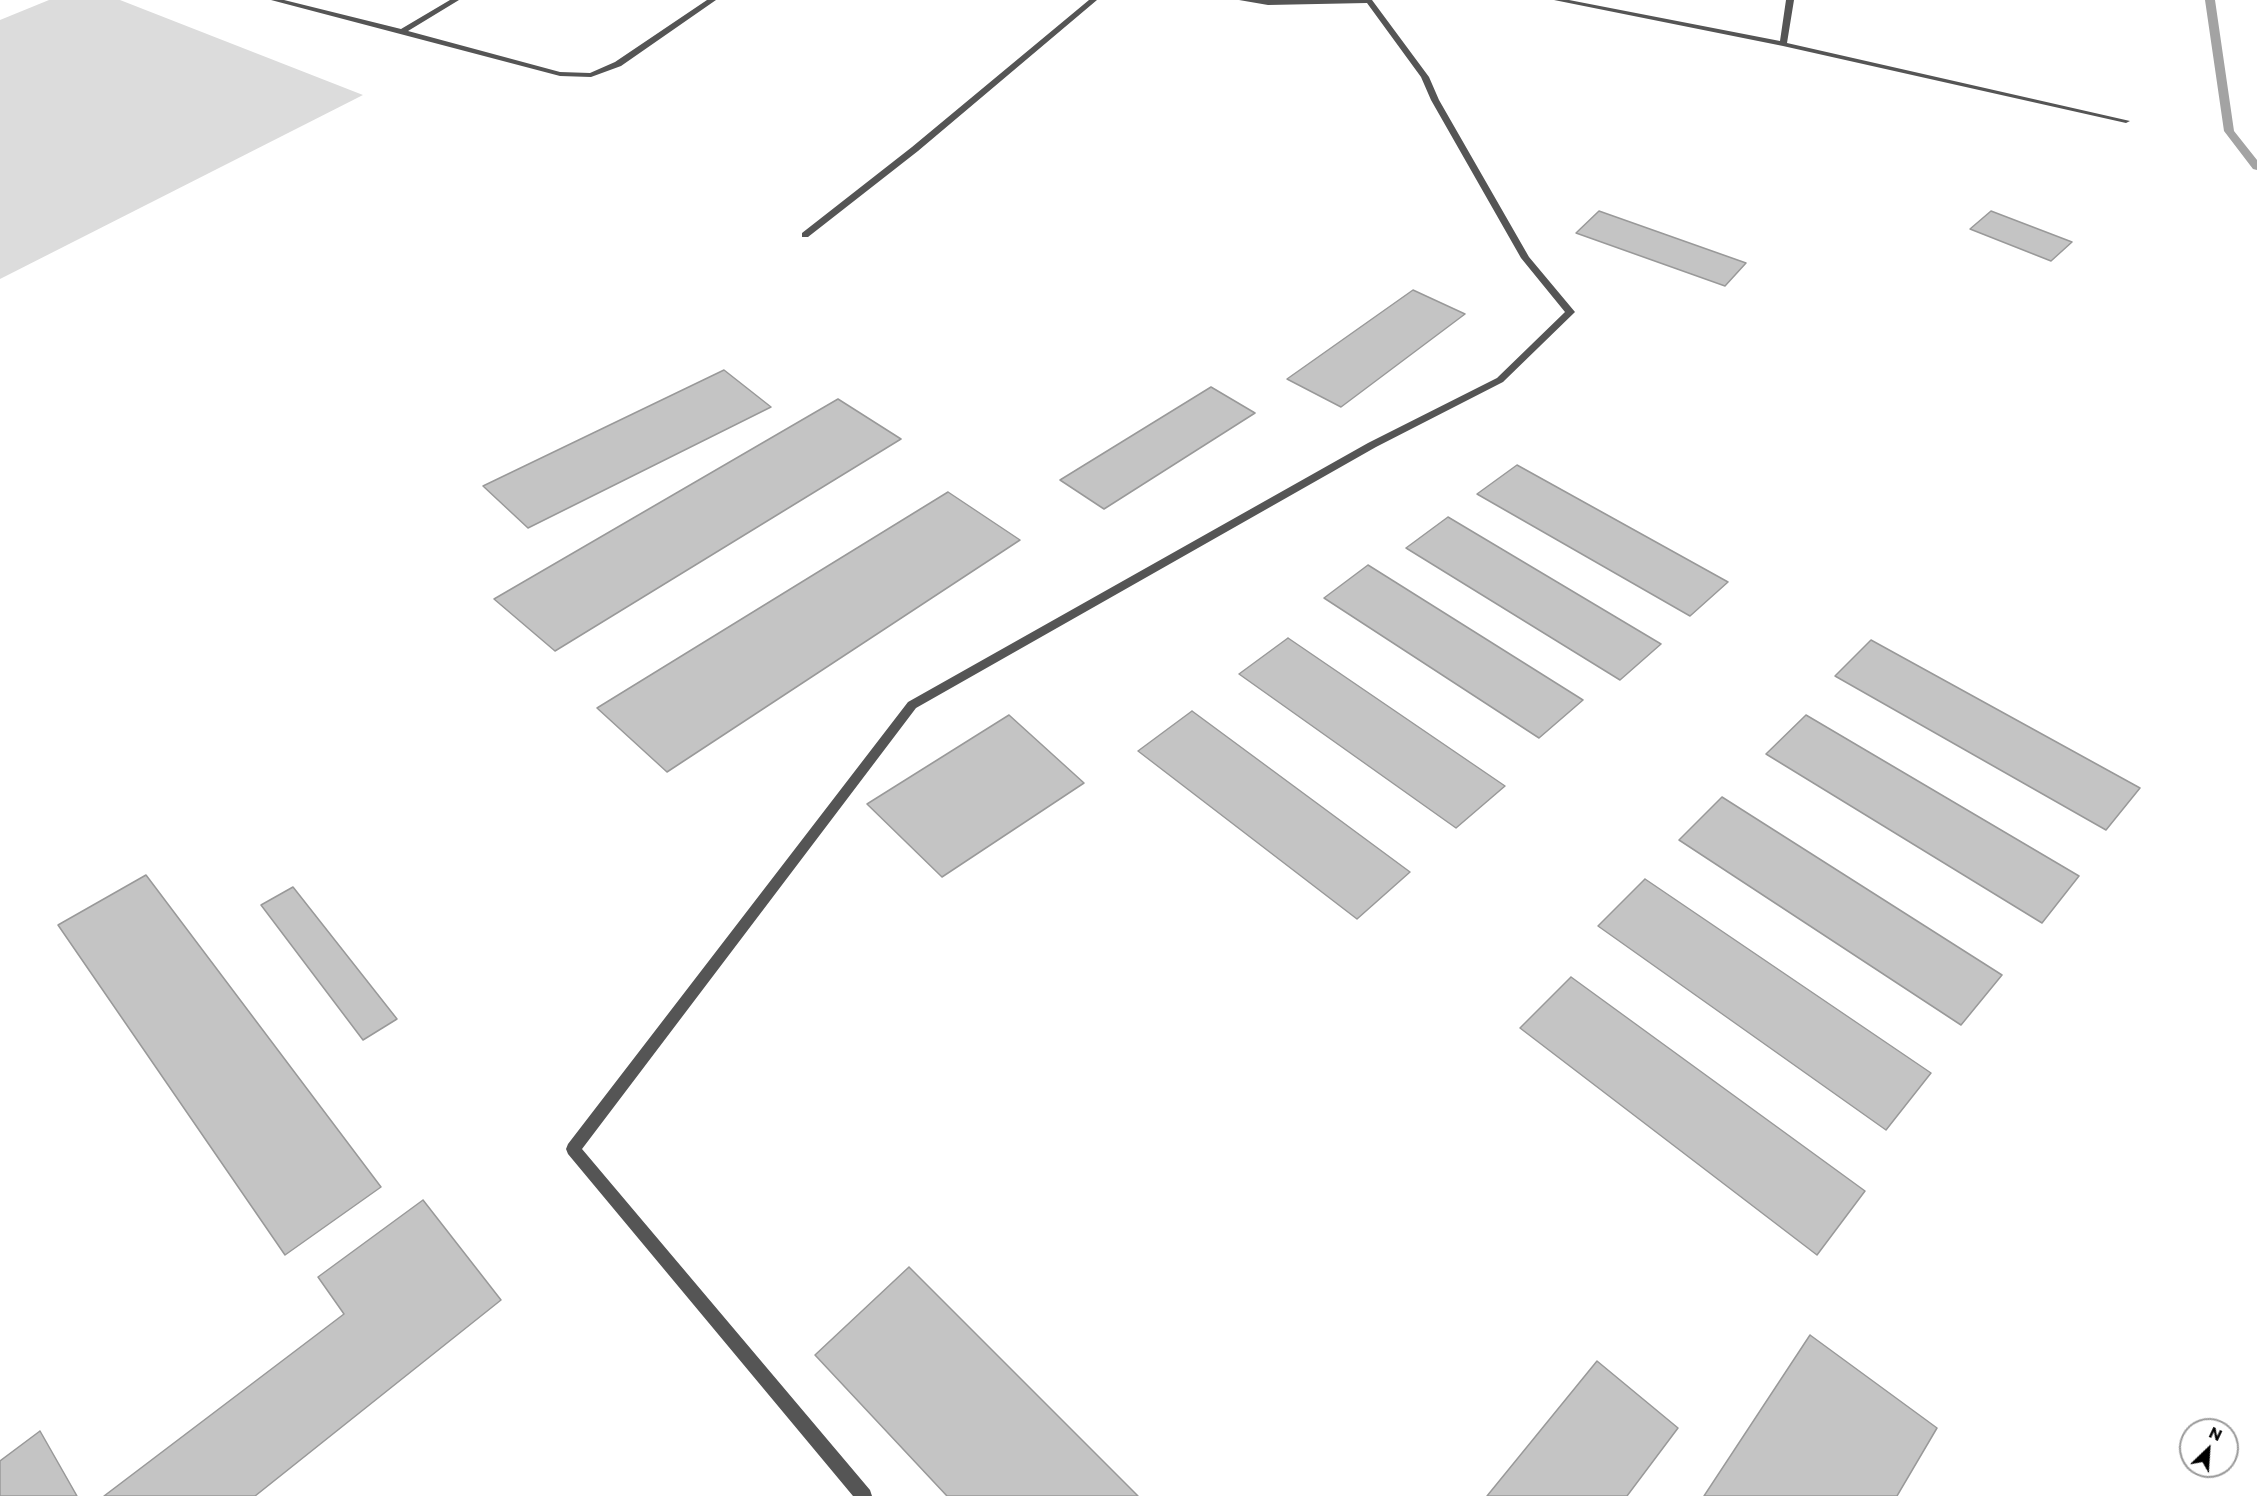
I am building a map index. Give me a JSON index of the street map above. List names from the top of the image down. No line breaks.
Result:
{"north":"top right"}
